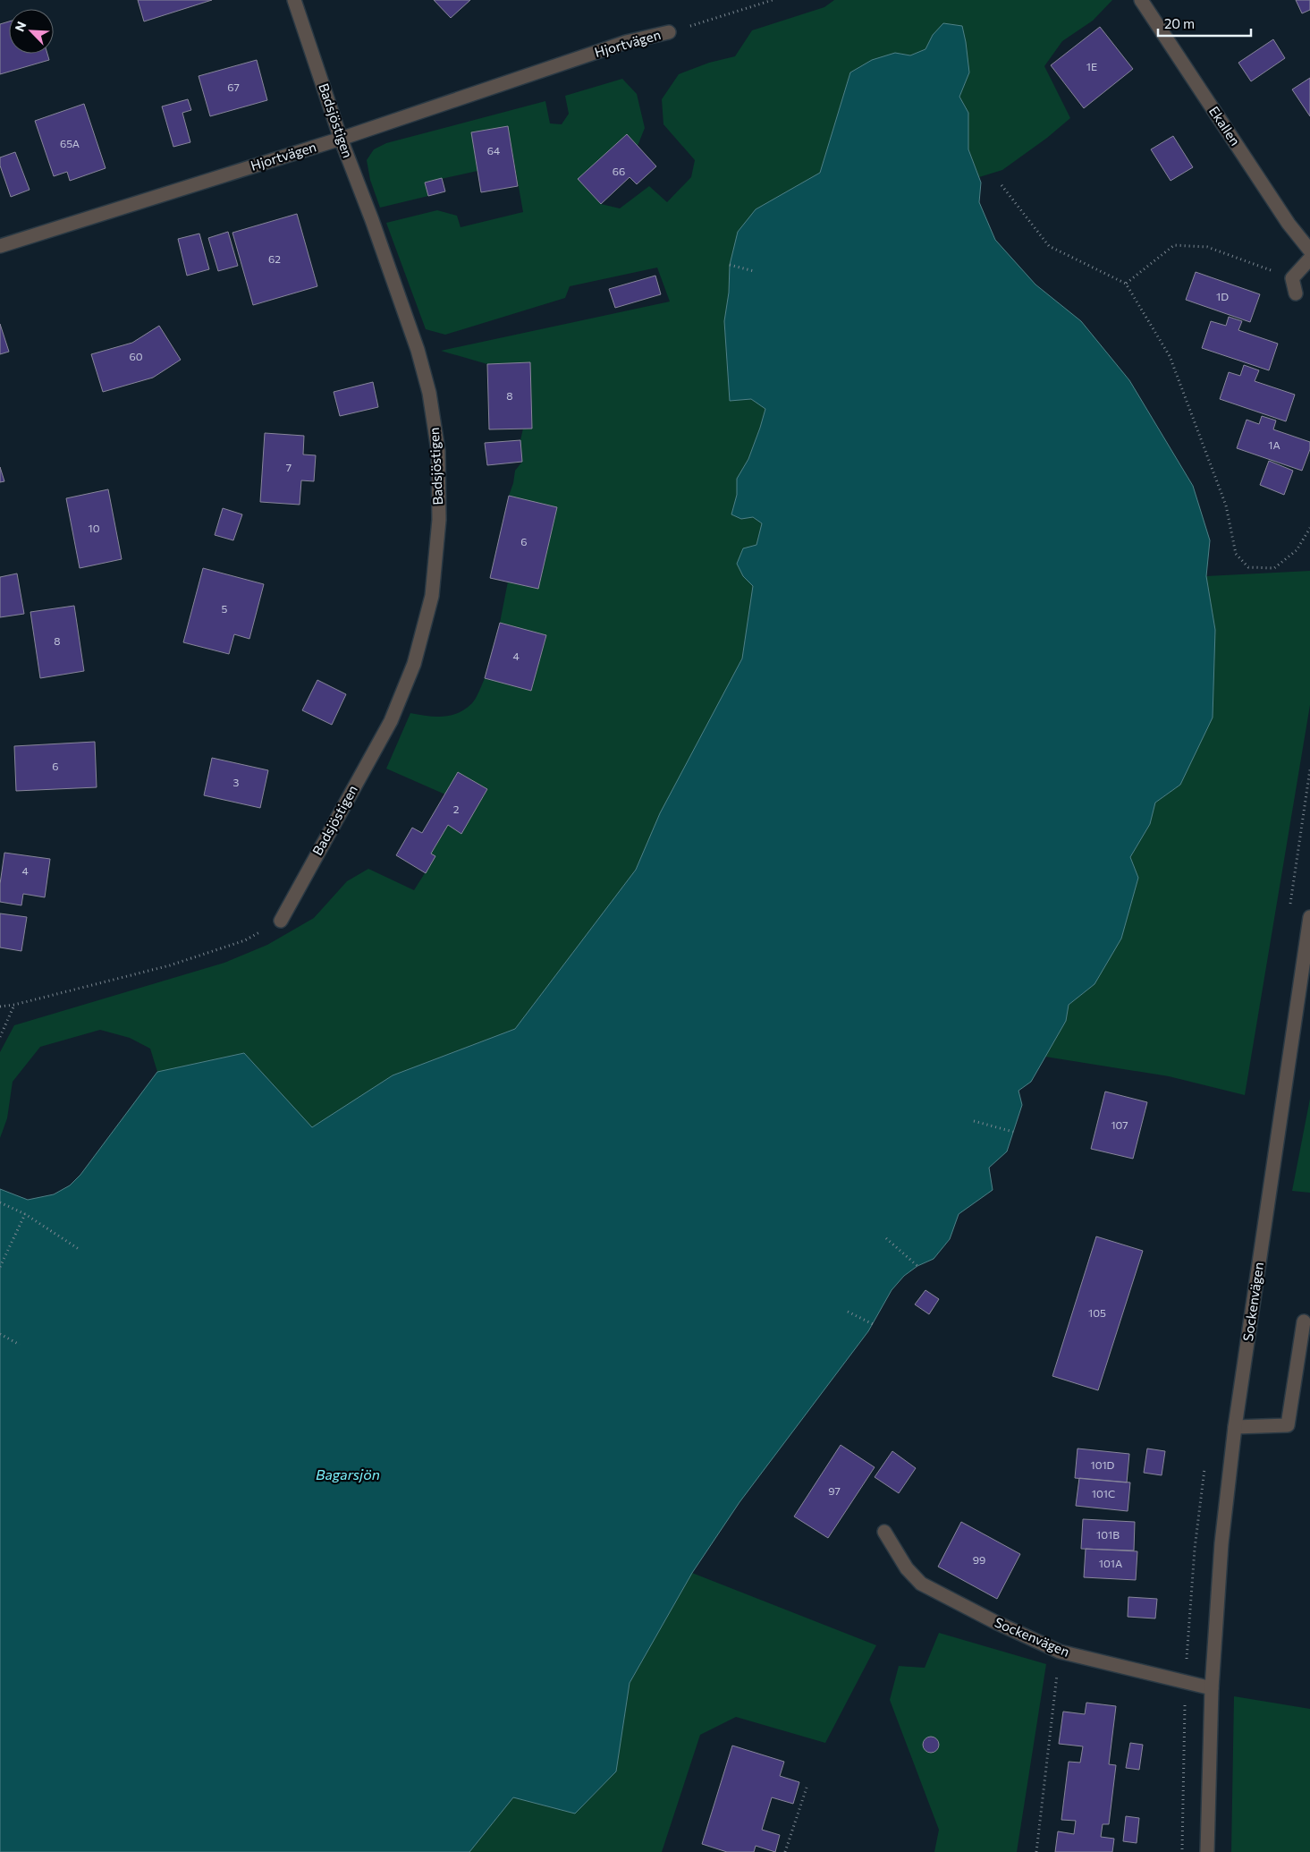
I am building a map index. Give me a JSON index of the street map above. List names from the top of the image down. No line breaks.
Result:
{"streets":{"street":["Hjortvägen","Badsjöstigen","Ekallen","Sockenvägen"]},"crossings":[["Hjortvägen","Badsjöstigen"]],"water":["Bagarsjön"],"house_numbers":["1E","67","65A","64","66","62","1D","60","8","1A","7","10","6","5","8","4","6","3","2","4","107","105","101D","97","101C","101B","99","101A"],"scale_bar":"20 m","north":"top left"}
